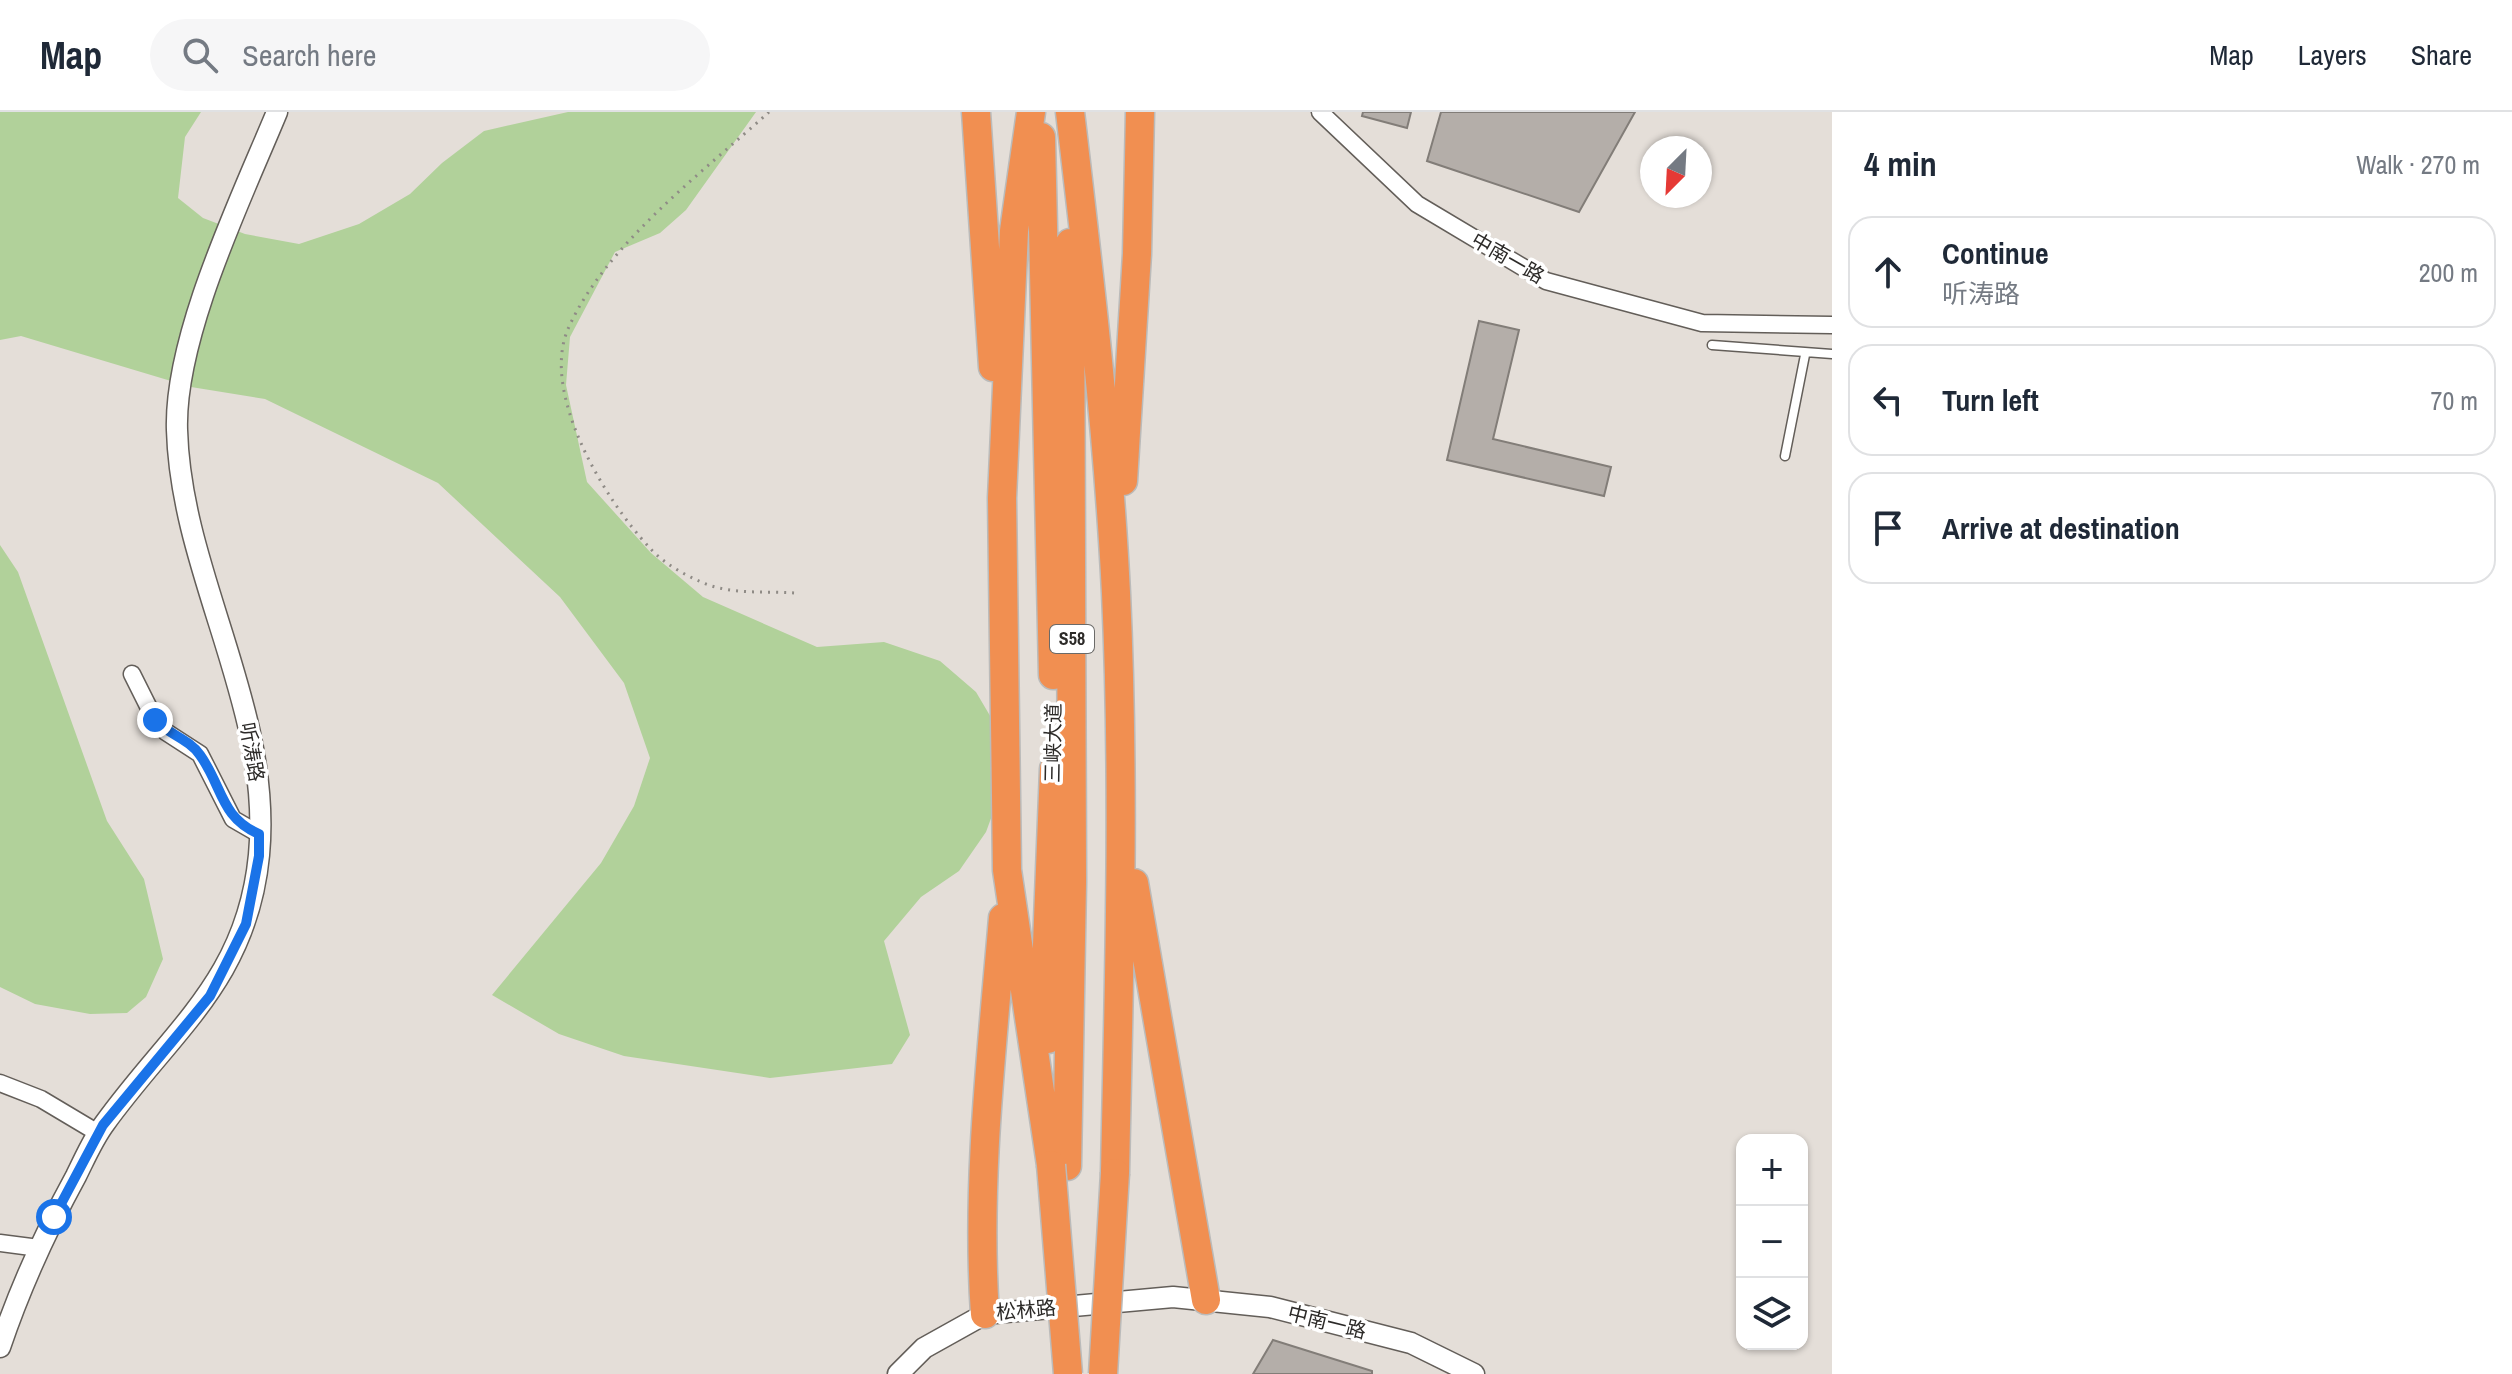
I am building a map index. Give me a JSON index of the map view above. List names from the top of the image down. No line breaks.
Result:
{"streets":{"highway":["S58","三峡大道"],"street":["中南一路","听涛路","松林路"]},"crossings":[["中南一路","松林路"]],"north":"bottom left","page":{"header":"Map","search":"Search here","nav":["Map","Layers","Share"],"heading":["4 min","Walk · 270 m"],"list":[["Continue","听涛路","200 m"],["Turn left","70 m"],"Arrive at destination"],"map_buttons":["+","−"]}}
